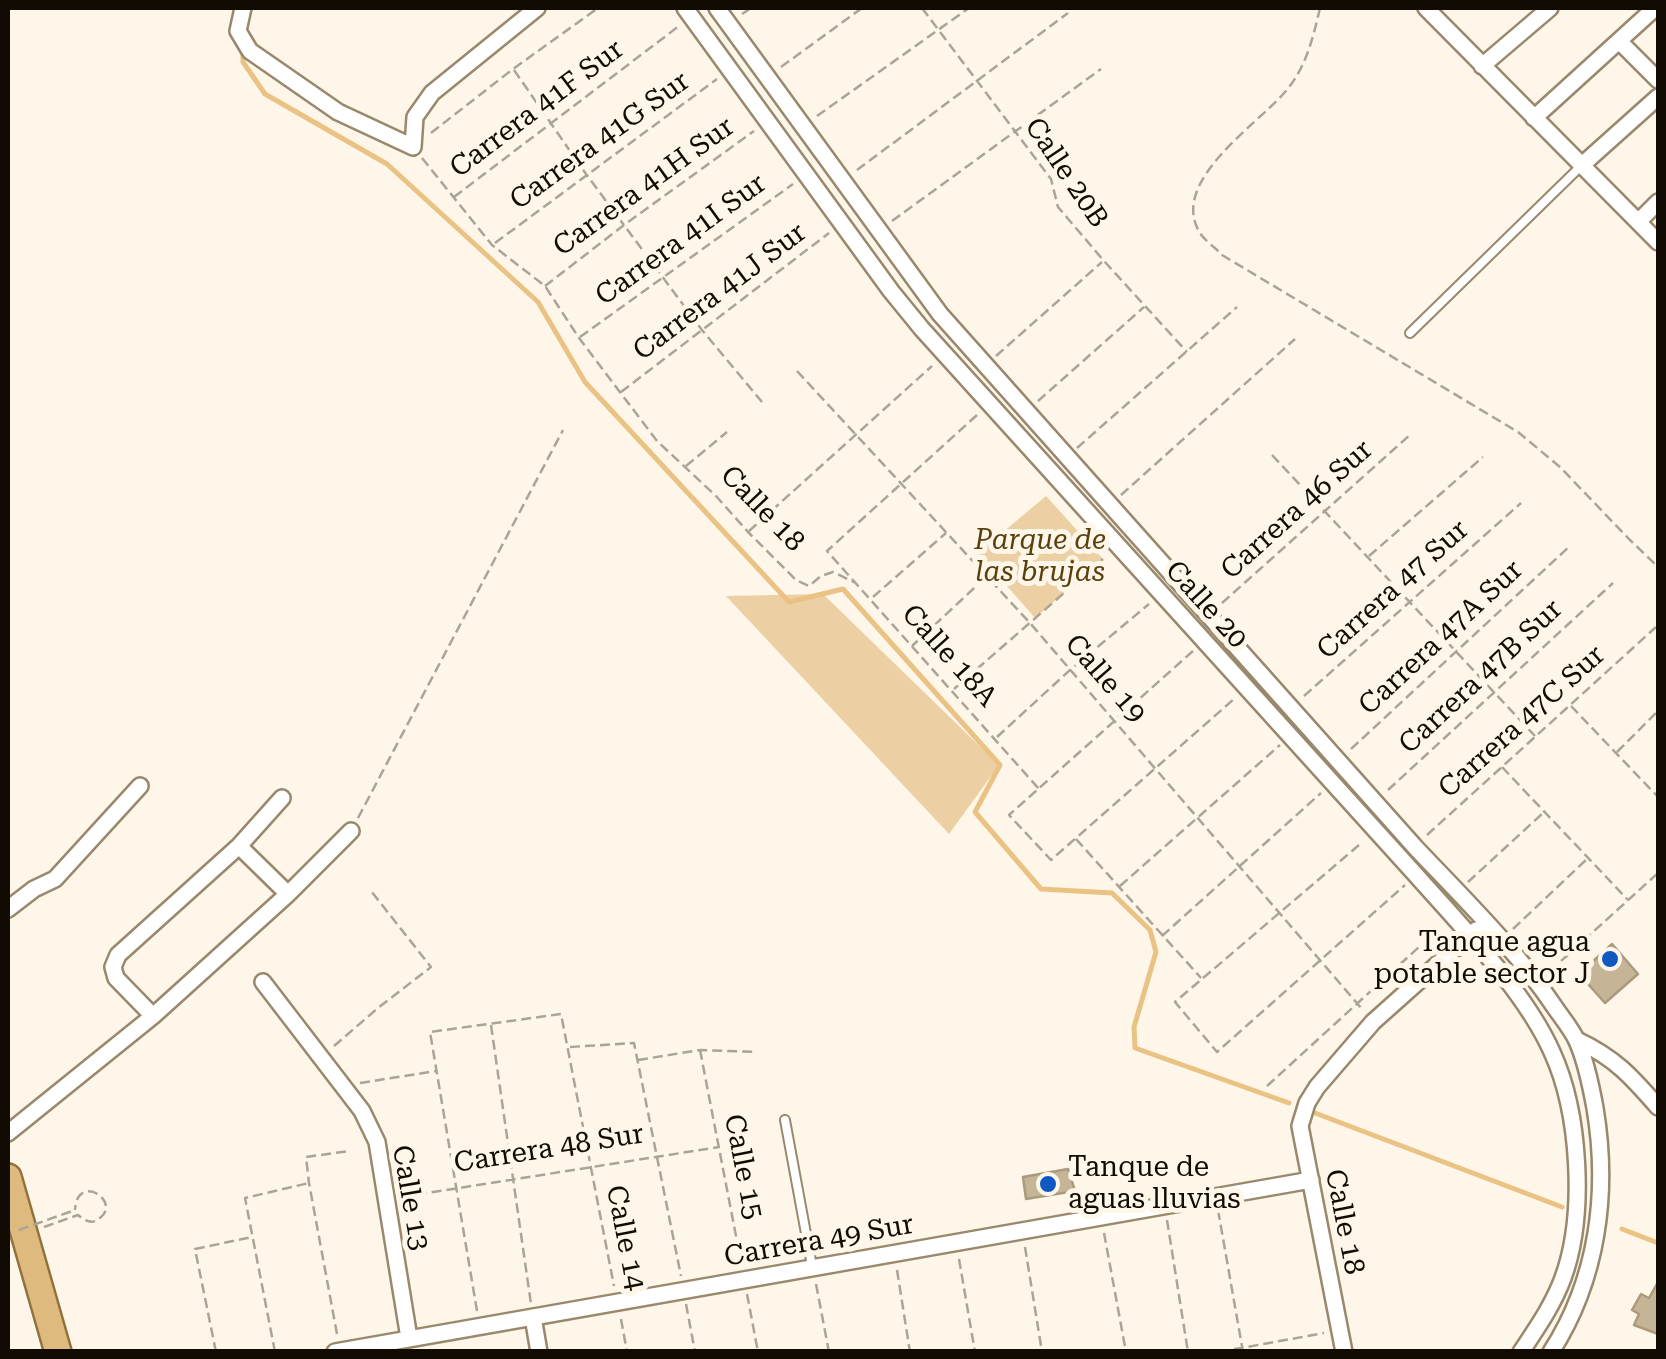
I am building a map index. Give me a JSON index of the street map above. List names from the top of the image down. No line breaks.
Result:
{"streets":{"street":["Calle 18","Calle 20","Calle 13","Carrera 49 Sur"],"path":["Carrera 41F Sur","Carrera 41G Sur","Calle 20B","Carrera 41H Sur","Carrera 41I Sur","Carrera 41J Sur","Carrera 46 Sur","Carrera 47 Sur","Carrera 47A Sur","Calle 18A","Carrera 47B Sur","Calle 19","Carrera 47C Sur","Carrera 48 Sur","Calle 15","Calle 14"]},"crossings":[["Carrera 41F Sur","Calle 18"],["Carrera 41F Sur","Calle 20"],["Carrera 41G Sur","Calle 18"],["Carrera 41G Sur","Calle 20"],["Carrera 41H Sur","Calle 18"],["Carrera 41H Sur","Calle 20"],["Carrera 41I Sur","Calle 18"],["Carrera 41I Sur","Calle 20"],["Carrera 41J Sur","Calle 18"],["Carrera 41J Sur","Calle 20"],["Calle 18","Calle 18A"],["Calle 18","Calle 19"],["Calle 18","Carrera 49 Sur"],["Carrera 46 Sur","Calle 20"],["Carrera 47 Sur","Calle 20"],["Calle 20","Carrera 47A Sur"],["Calle 20","Carrera 47B Sur"],["Calle 20","Carrera 47C Sur"],["Calle 18A","Calle 19"],["Carrera 48 Sur","Calle 15"],["Carrera 48 Sur","Calle 13"],["Carrera 48 Sur","Calle 14"],["Calle 15","Carrera 49 Sur"],["Calle 13","Carrera 49 Sur"],["Calle 14","Carrera 49 Sur"]],"parks":["Parque de las brujas"],"places":["Tanque agua potable sector J","Tanque de aguas lluvias"]}
